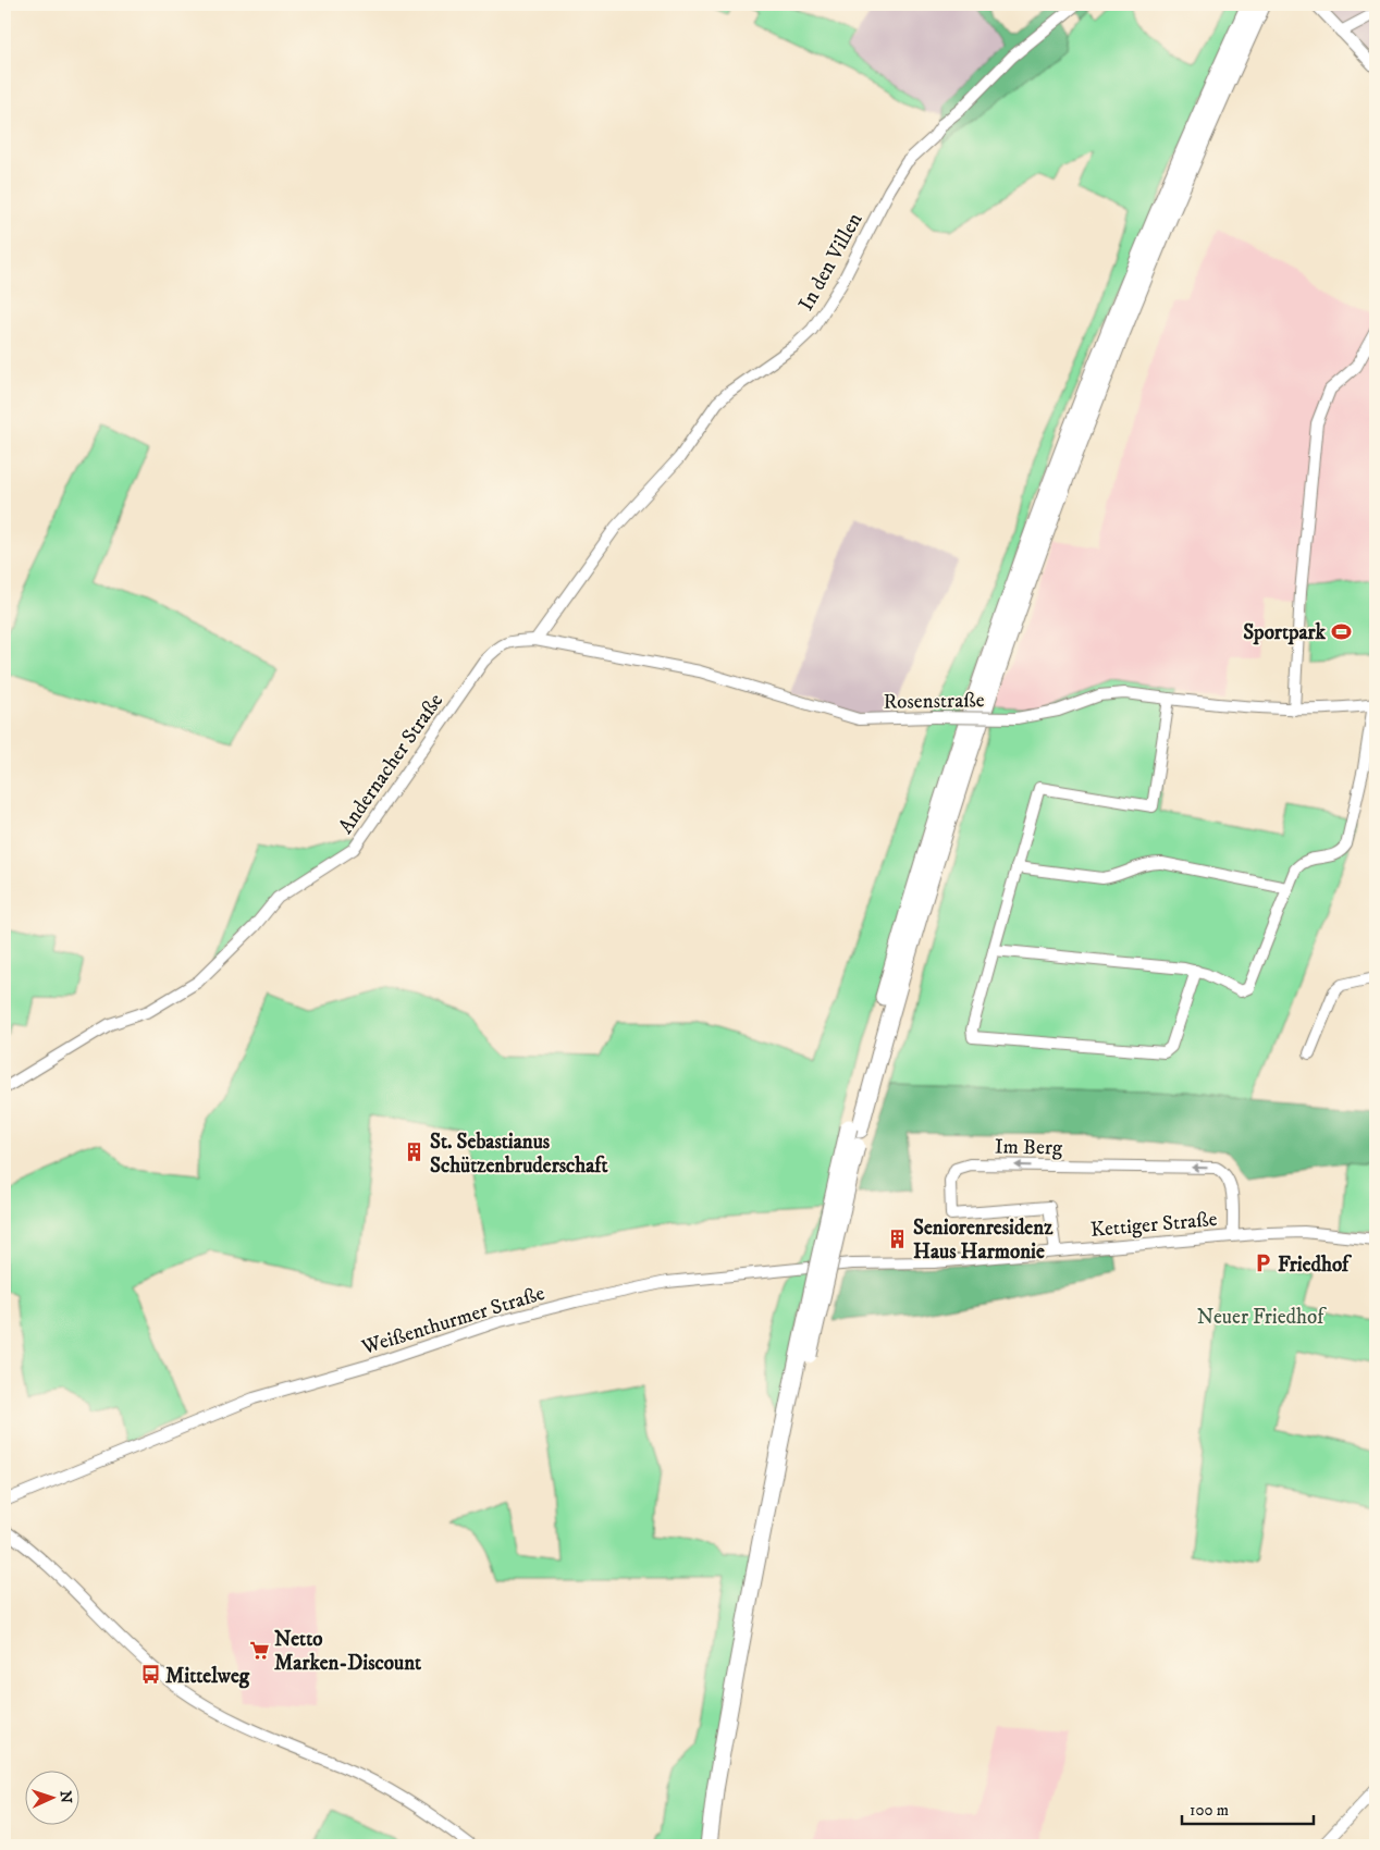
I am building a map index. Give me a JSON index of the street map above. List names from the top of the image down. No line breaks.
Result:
{"streets":{"street":["In den Villen","Rosenstraße","Andernacher Straße","Im Berg","Kettiger Straße","Weißenthurmer Straße"]},"crossings":[["In den Villen","Rosenstraße"],["Rosenstraße","Andernacher Straße"],["Im Berg","Kettiger Straße"],["Kettiger Straße","Weißenthurmer Straße"]],"parks":["Neuer Friedhof"],"places":{"sports":["Sportpark"],"building":["St. Sebastianus Schützenbruderschaft","Seniorenresidenz Haus Harmonie"],"parking":["Friedhof"],"supermarket":["Netto Marken-Discount"],"bus stop":["Mittelweg"]},"scale_bar":"100 m","north":"right"}
